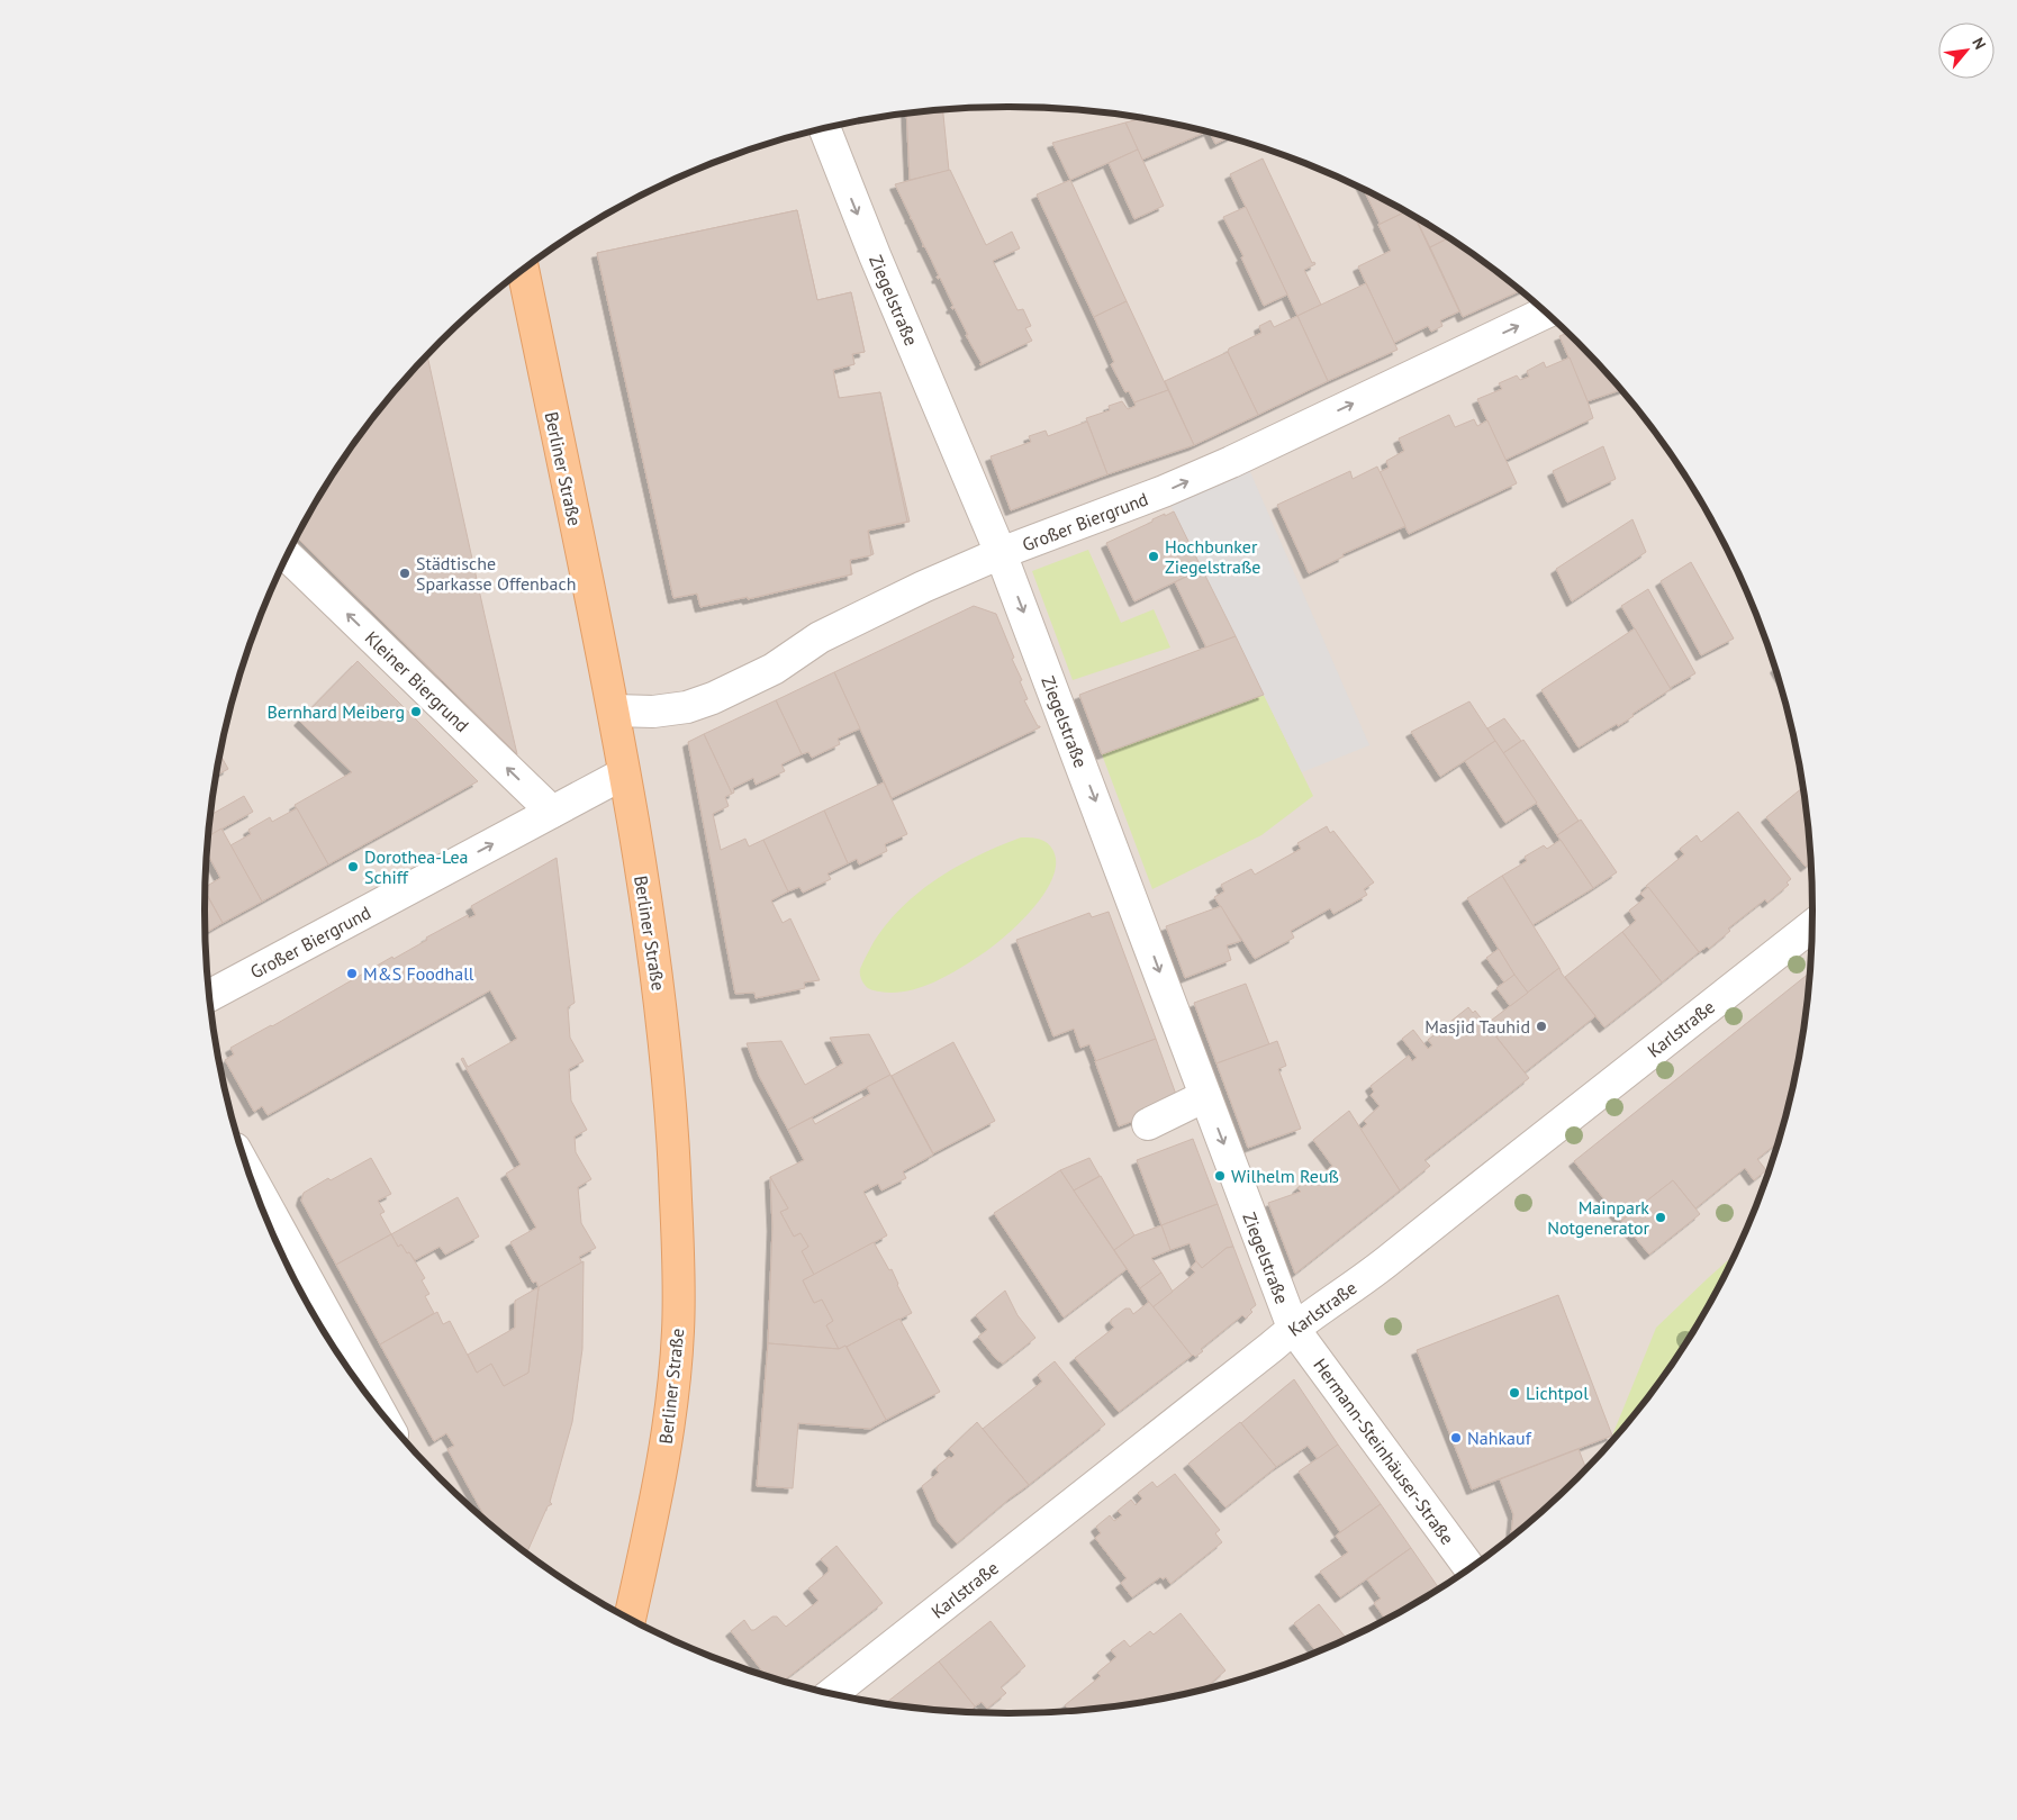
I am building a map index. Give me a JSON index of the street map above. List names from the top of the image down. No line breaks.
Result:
{"streets":{"main road":["Berliner Straße"],"street":["Ziegelstraße","Großer Biergrund","Kleiner Biergrund","Karlstraße","Hermann-Steinhäuser-Straße"]},"crossings":[["Ziegelstraße","Großer Biergrund"],["Ziegelstraße","Karlstraße"],["Ziegelstraße","Hermann-Steinhäuser-Straße"],["Berliner Straße","Großer Biergrund"],["Großer Biergrund","Kleiner Biergrund"],["Karlstraße","Hermann-Steinhäuser-Straße"]],"one_way":["Ziegelstraße","Großer Biergrund","Kleiner Biergrund"],"places":["Hochbunker Ziegelstraße","Städtische Sparkasse Offenbach","Bernhard Meiberg","Dorothea-Lea Schiff","M&S Foodhall","Masjid Tauhid","Wilhelm Reuß","Mainpark Notgenerator","Lichtpol","Nahkauf"],"north":"top right"}
